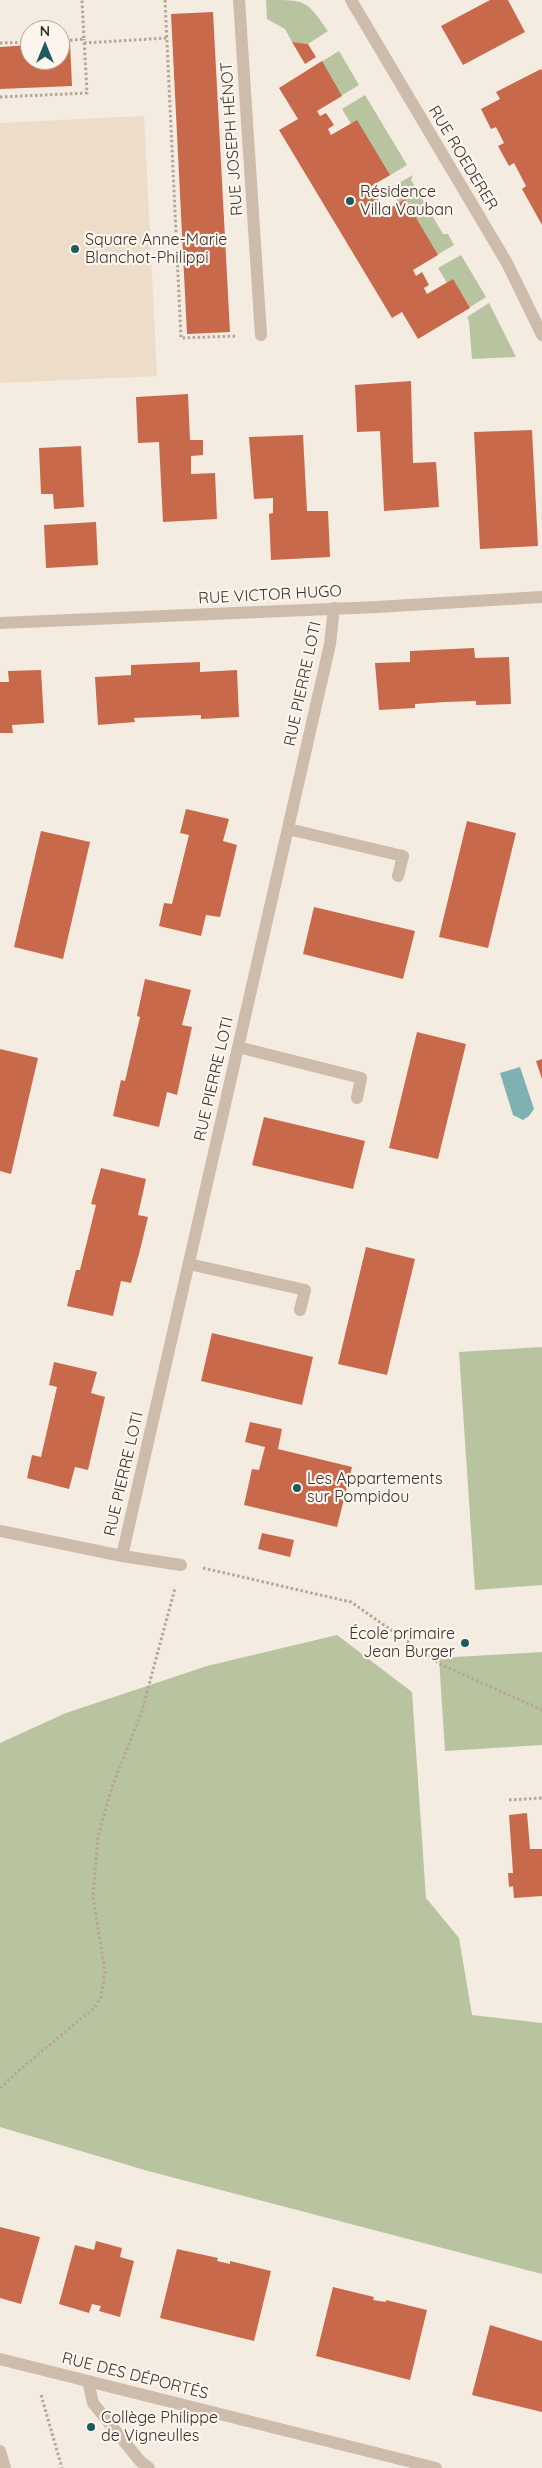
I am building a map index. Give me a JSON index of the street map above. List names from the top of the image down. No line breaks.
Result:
{"streets":{"street":["RUE JOSEPH HÉNOT","RUE ROEDERER","RUE VICTOR HUGO","RUE PIERRE LOTI","RUE DES DÉPORTÉS"]},"crossings":[["RUE VICTOR HUGO","RUE PIERRE LOTI"]],"places":["Résidence Villa Vauban","Square Anne-Marie Blanchot-Philippi","Les Appartements sur Pompidou","École primaire Jean Burger","Collège Philippe de Vigneulles"],"north":"top"}
